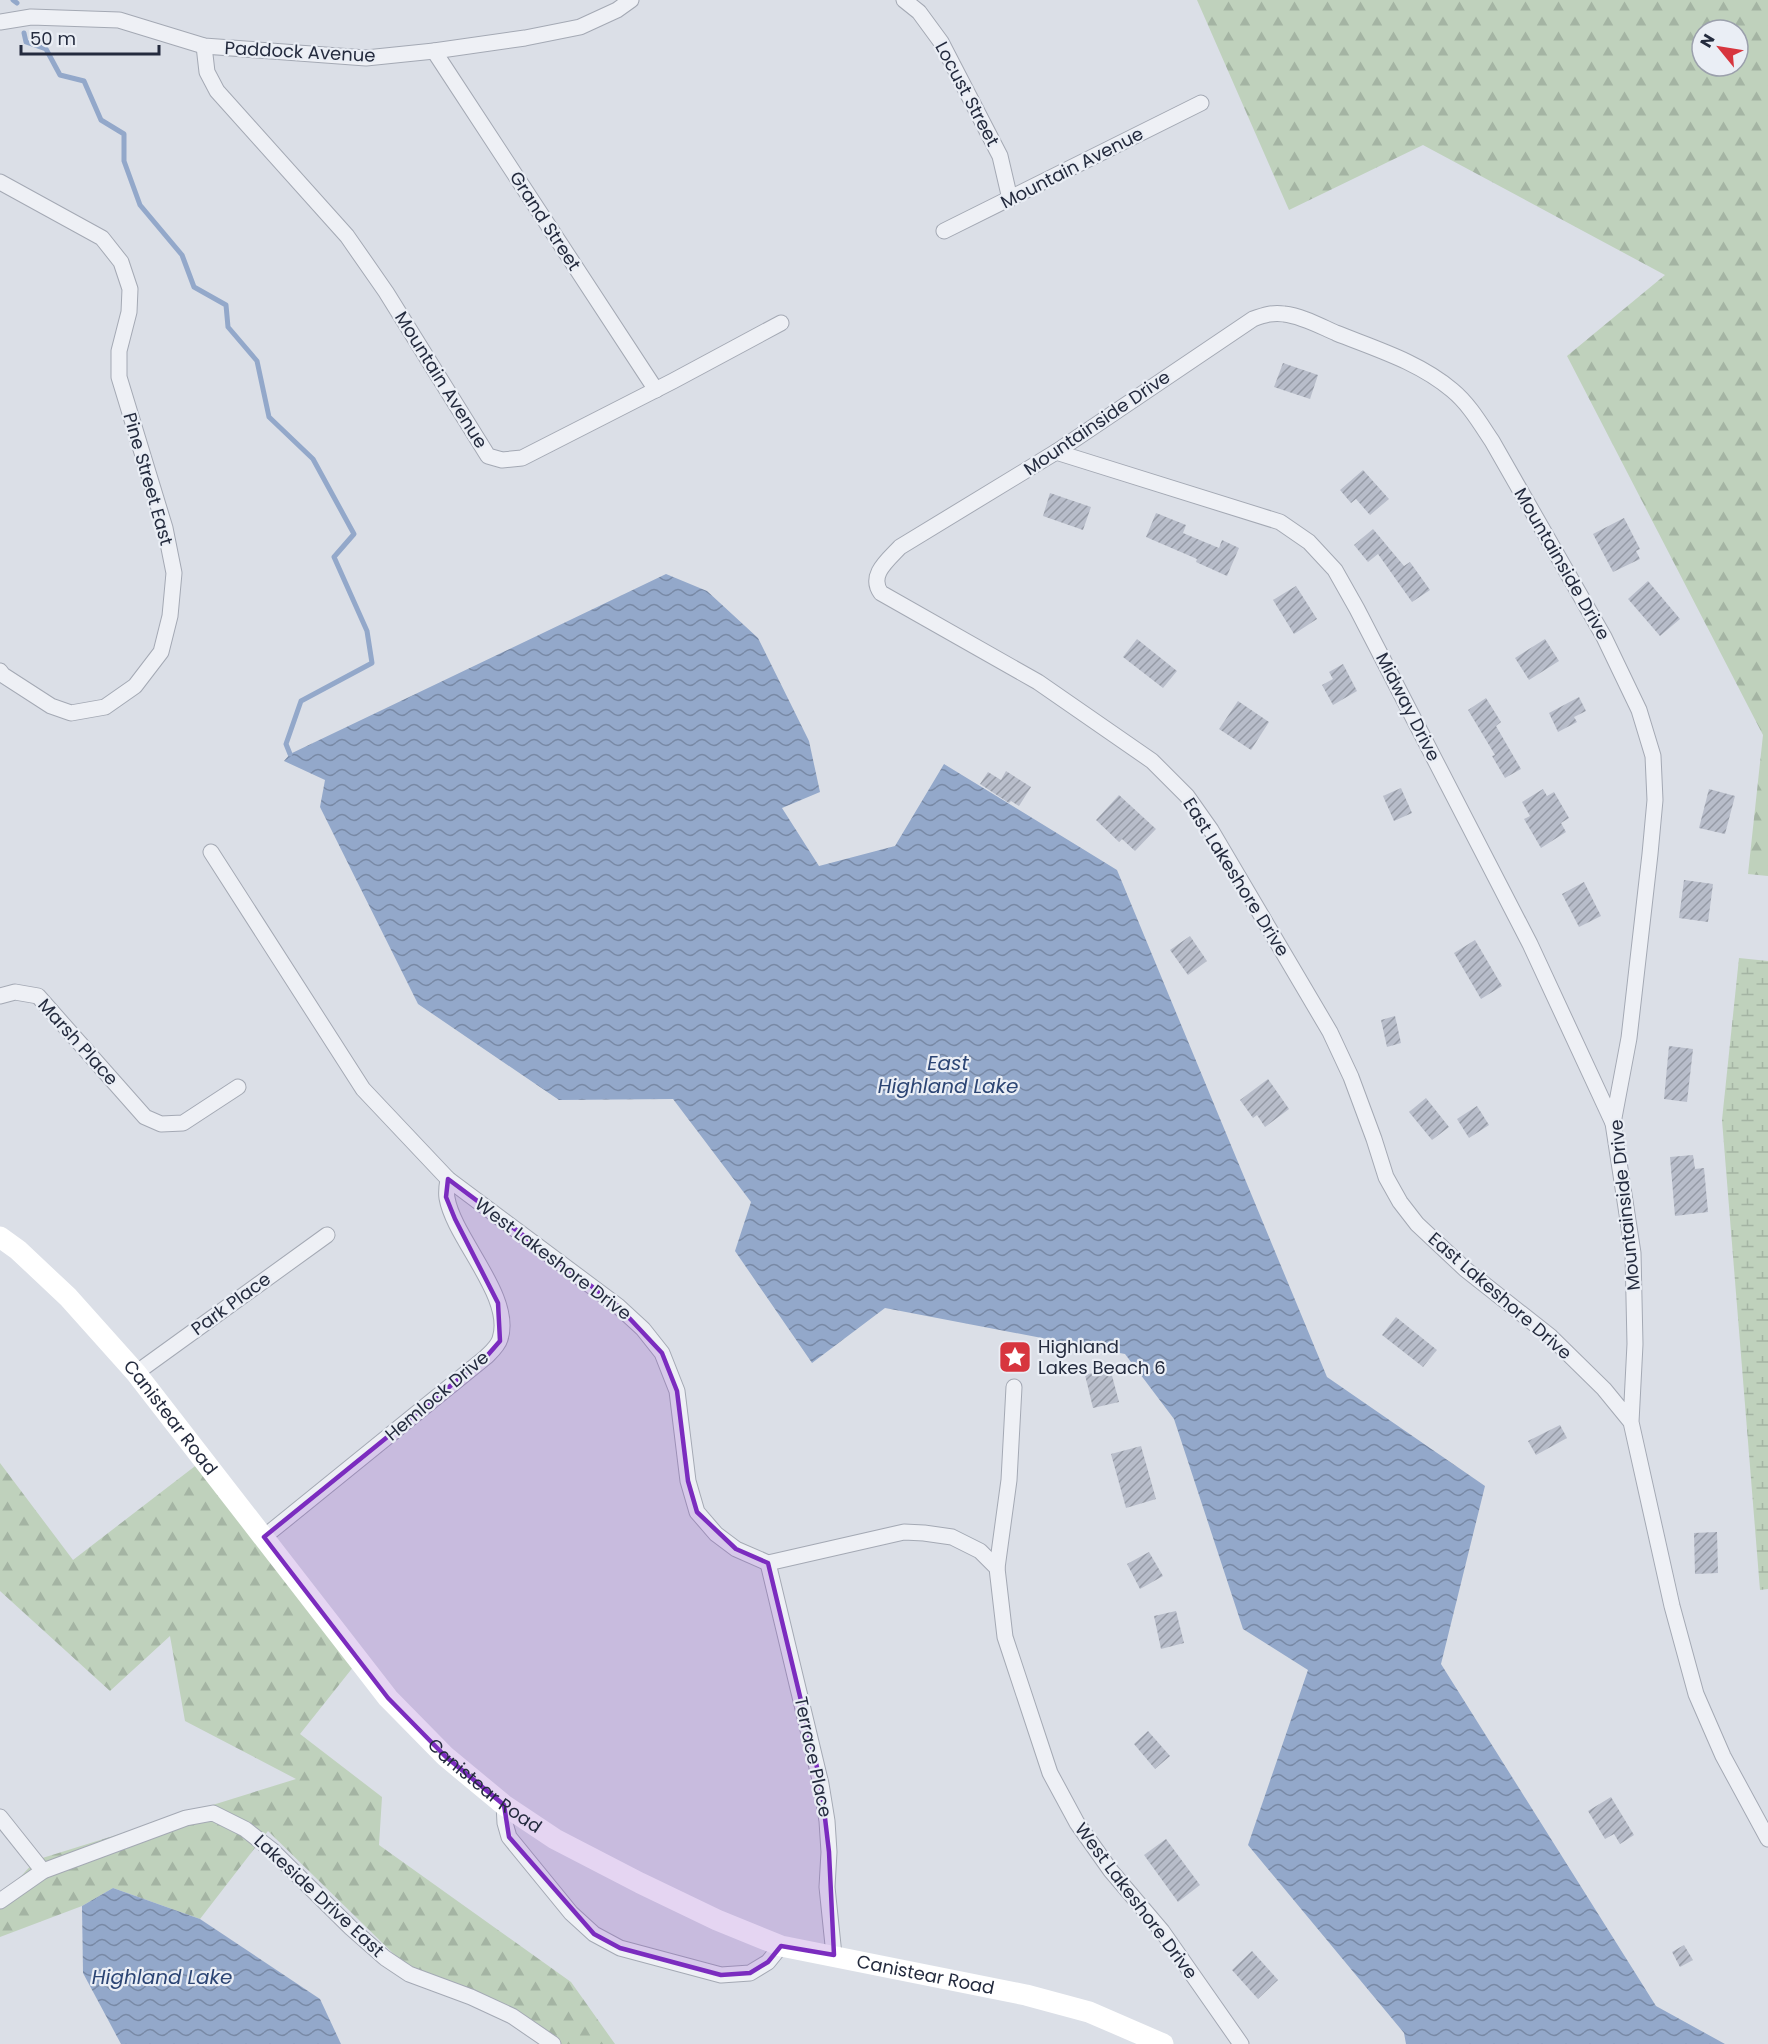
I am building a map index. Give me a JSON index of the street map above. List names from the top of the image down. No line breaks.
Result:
{"streets":{"street":["Paddock Avenue","Locust Street","Mountain Avenue","Grand Street","Mountainside Drive","Pine Street East","Midway Drive","East Lakeshore Drive","Marsh Place","West Lakeshore Drive","Park Place","Hemlock Drive","Canistear Road","Terrace Place","Lakeside Drive East"]},"crossings":[["Paddock Avenue","Mountain Avenue"],["Paddock Avenue","Grand Street"],["Locust Street","Mountain Avenue"],["Mountain Avenue","Grand Street"],["Mountainside Drive","Midway Drive"],["Mountainside Drive","East Lakeshore Drive"],["West Lakeshore Drive","Hemlock Drive"],["West Lakeshore Drive","Terrace Place"],["Park Place","Canistear Road"],["Hemlock Drive","Canistear Road"],["Canistear Road","Terrace Place"]],"water":["East Highland Lake","Highland Lake"],"places":{"place":["Highland Lakes Beach 6"]},"scale_bar":"50 m","north":"top left"}
